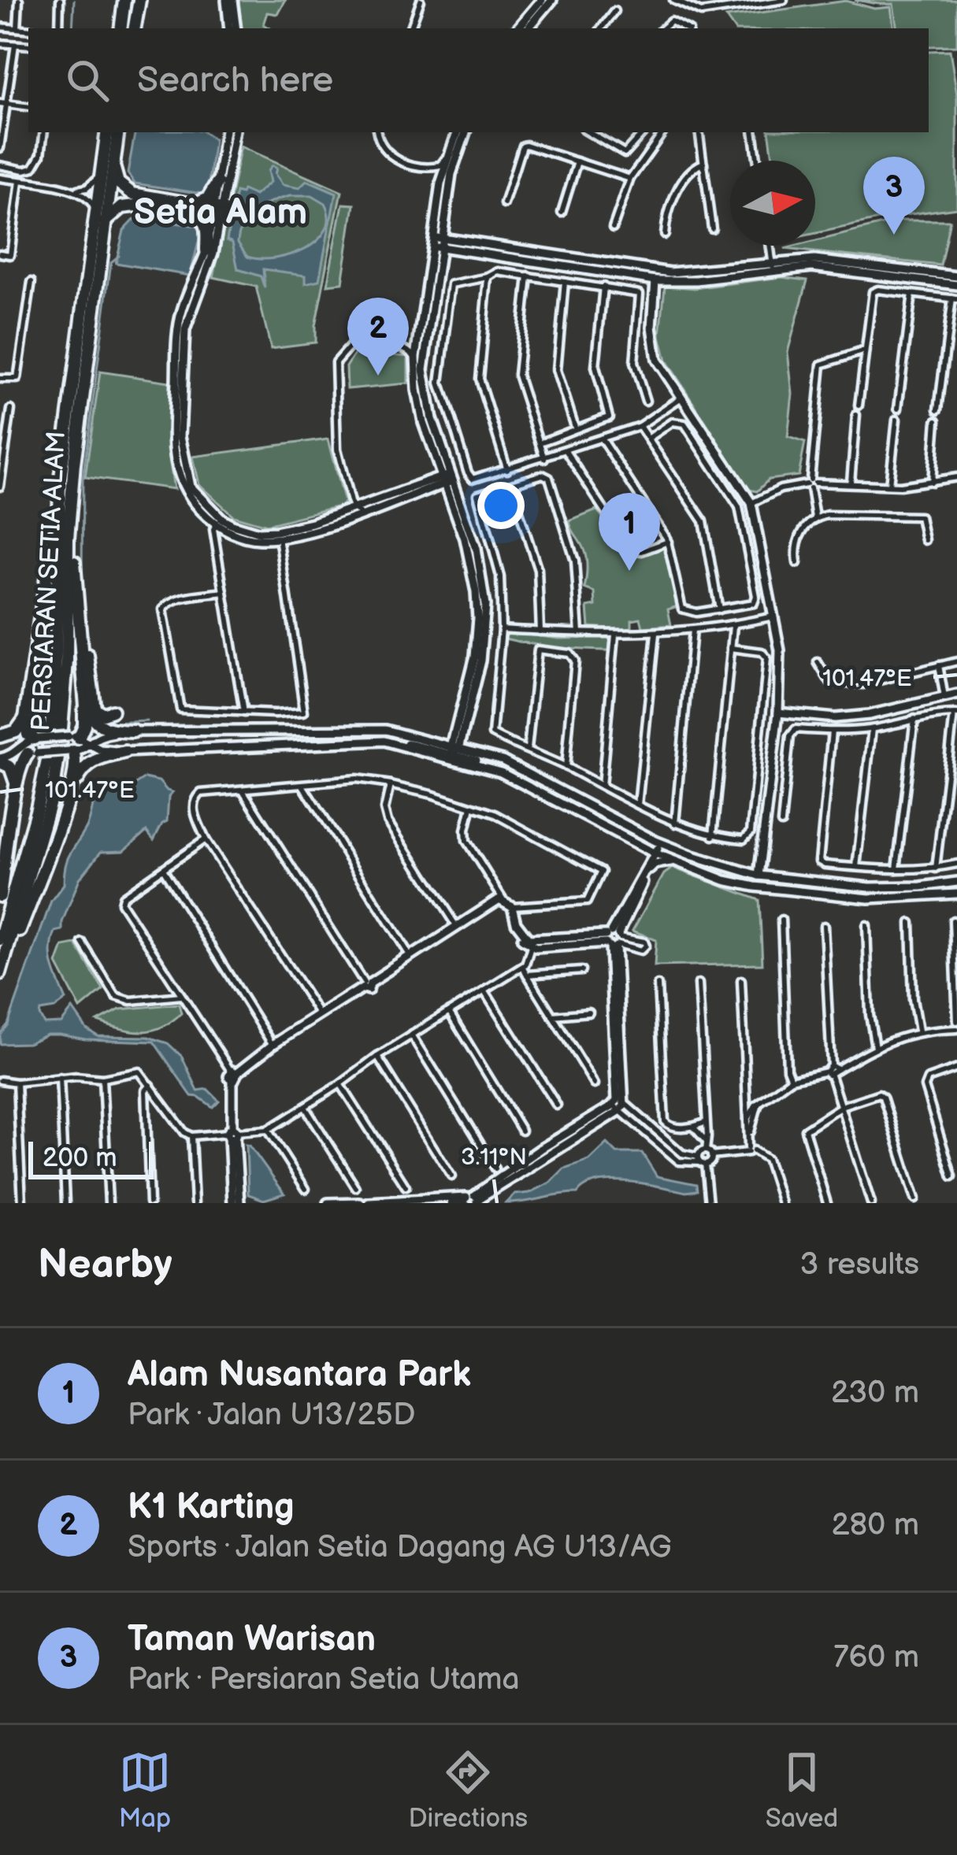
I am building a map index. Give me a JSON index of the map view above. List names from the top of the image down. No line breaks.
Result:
{"streets":{"highway":["PERSIARAN SETIA ALAM"]},"districts":["Setia Alam"],"scale_bar":"200 m","north":"right","page":{"search":"Search here","pins":["3","2","1"],"scale":"200 m","heading":["Nearby","3 results"],"list":[{"mark":"1","name":"Alam Nusantara Park","note":"Park · Jalan U13/25D","value":"230 m"},{"mark":"2","name":"K1 Karting","note":"Sports · Jalan Setia Dagang AG U13/AG","value":"280 m"},{"mark":"3","name":"Taman Warisan","note":"Park · Persiaran Setia Utama","value":"760 m"}],"nav":["Map","Directions","Saved"]},"coordinates":["101.47°E","3.11°N"]}
